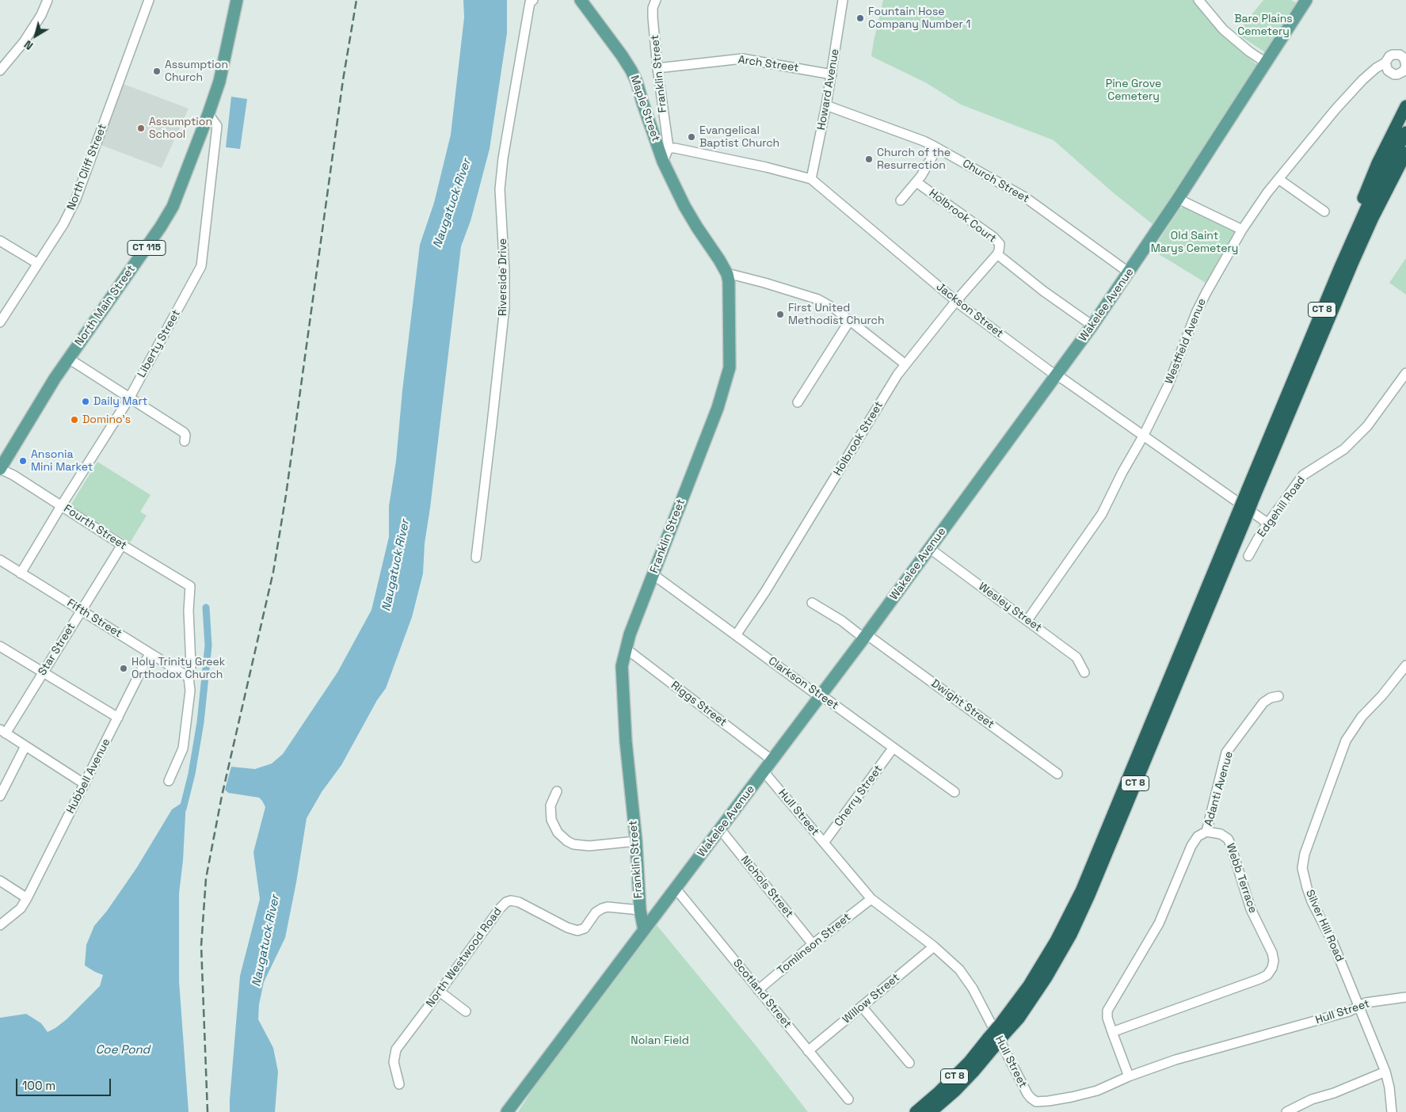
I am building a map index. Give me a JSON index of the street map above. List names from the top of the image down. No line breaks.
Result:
{"streets":{"highway":["CT 8"],"main road":["Franklin Street","Maple Street","CT 115","Wakelee Avenue","North Main Street"],"street":["Arch Street","Howard Avenue","North Cliff Street","Church Street","Holbrook Court","Riverside Drive","Jackson Street","Westfield Avenue","Liberty Street","Holbrook Street","Edgehill Road","Fourth Street","Wesley Street","Fifth Street","Star Street","Clarkson Street","Riggs Street","Dwight Street","Hubbell Avenue","Adanti Avenue","Cherry Street","Hull Street","Webb Terrace","Nichols Street","Silver Hill Road","Tomlinson Street","North Westwood Road","Scotland Street","Willow Street"]},"crossings":[["Arch Street","Franklin Street"],["Arch Street","Howard Avenue"],["Franklin Street","Maple Street"],["Franklin Street","Wakelee Avenue"],["Franklin Street","Jackson Street"],["Franklin Street","Clarkson Street"],["Franklin Street","Riggs Street"],["Franklin Street","North Westwood Road"],["Howard Avenue","Church Street"],["Howard Avenue","Jackson Street"],["Church Street","Wakelee Avenue"],["Holbrook Court","Holbrook Street"],["Wakelee Avenue","Jackson Street"],["Wakelee Avenue","Wesley Street"],["Wakelee Avenue","Clarkson Street"],["Wakelee Avenue","Riggs Street"],["Wakelee Avenue","Dwight Street"],["Wakelee Avenue","Hull Street"],["Wakelee Avenue","Nichols Street"],["Wakelee Avenue","Scotland Street"],["North Main Street","Liberty Street"],["North Main Street","Fourth Street"],["Jackson Street","Westfield Avenue"],["Jackson Street","Holbrook Street"],["Jackson Street","Edgehill Road"],["Westfield Avenue","Wesley Street"],["Liberty Street","Fourth Street"],["Liberty Street","Fifth Street"],["Holbrook Street","Clarkson Street"],["Fourth Street","Fifth Street"],["Fourth Street","Star Street"],["Fifth Street","Star Street"],["Fifth Street","Hubbell Avenue"],["Clarkson Street","Cherry Street"],["Adanti Avenue","Webb Terrace"],["Cherry Street","Hull Street"],["Hull Street","Silver Hill Road"],["Hull Street","Tomlinson Street"],["Hull Street","Willow Street"],["Nichols Street","Tomlinson Street"],["Tomlinson Street","Scotland Street"],["Scotland Street","Willow Street"]],"water":["Naugatuck River","Coe Pond"],"parks":["Bare Plains Cemetery","Pine Grove Cemetery","Old Saint Marys Cemetery","Nolan Field"],"places":["Fountain Hose Company Number 1","Assumption Church","Assumption School","Evangelical Baptist Church","Church of the Resurrection","First United Methodist Church","Daily Mart","Domino's","Ansonia Mini Market","Holy Trinity Greek Orthodox Church"],"scale_bar":"100 m","north":"bottom left"}
